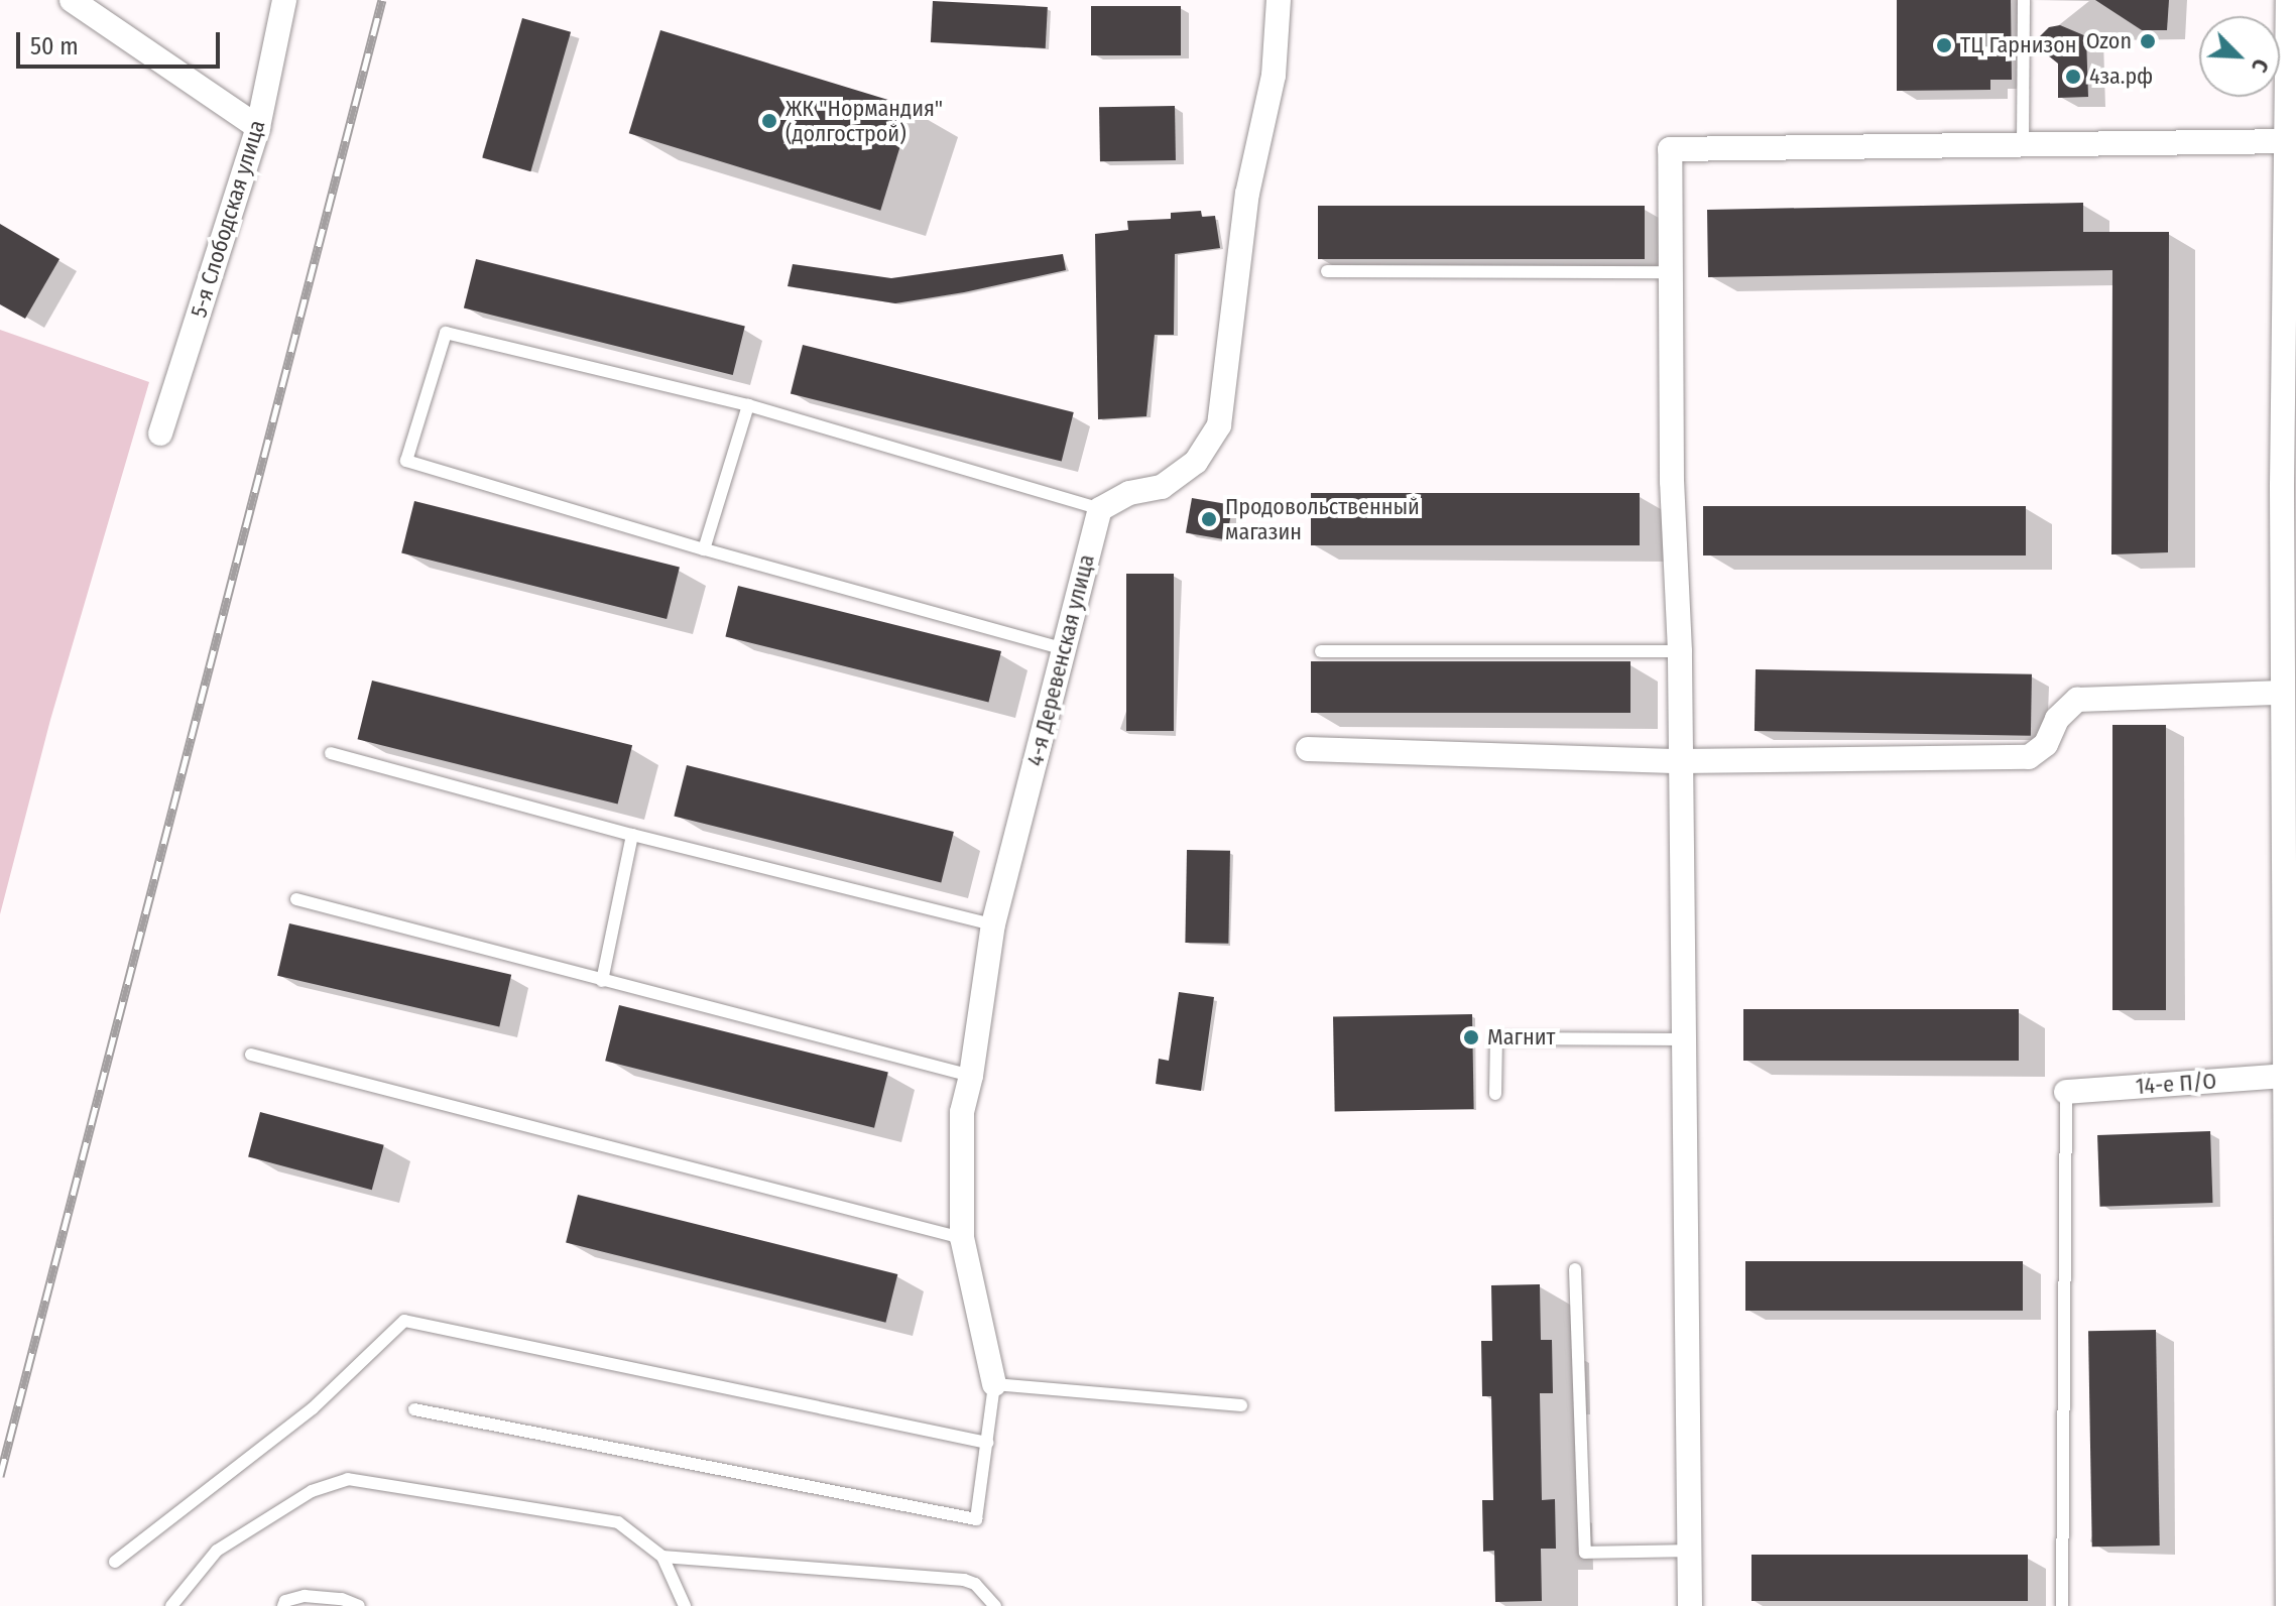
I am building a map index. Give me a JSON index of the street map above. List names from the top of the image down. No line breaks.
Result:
{"streets":{"street":["5-я Слободская улица","4-я Деревенская улица","14-е П/О"]},"places":["Ozon","ТЦ Гарнизон","4за.рф","ЖК \"Нормандия\" (долгострой)","Продовольственный магазин","Магнит"],"scale_bar":"50 m","north":"bottom right"}
